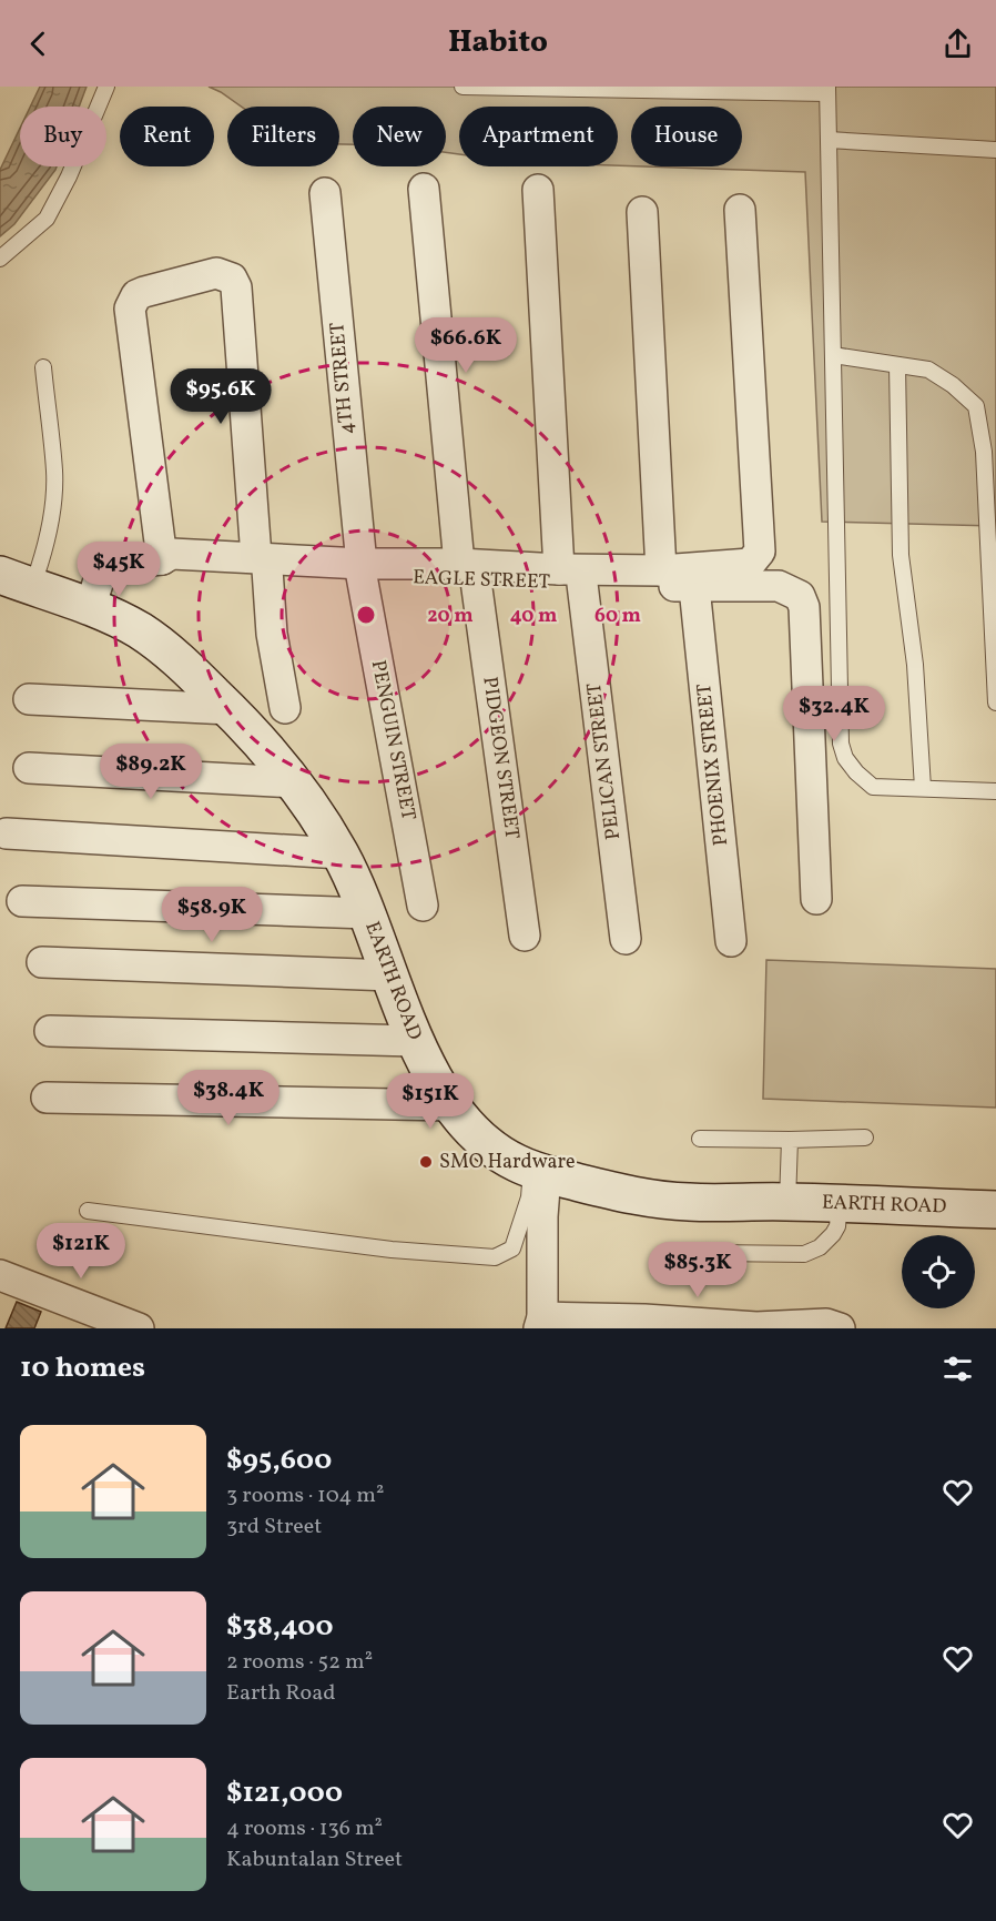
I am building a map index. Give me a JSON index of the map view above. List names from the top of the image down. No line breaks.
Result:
{"streets":{"street":["4TH STREET","EAGLE STREET","PENGUIN STREET","PIDGEON STREET","PELICAN STREET","PHOENIX STREET","EARTH ROAD"]},"crossings":[["4TH STREET","EAGLE STREET"],["4TH STREET","PENGUIN STREET"],["EAGLE STREET","PENGUIN STREET"],["EAGLE STREET","PIDGEON STREET"],["EAGLE STREET","PELICAN STREET"],["EAGLE STREET","PHOENIX STREET"],["EAGLE STREET","EARTH ROAD"]],"places":["SMO Hardware"],"page":{"header":"Habito","chip":["Buy","Rent","Filters","New","Apartment","House"],"price":["$66.6K","$95.6K","$45K","$32.4K","$89.2K","$58.9K","$38.4K","$151K","$121K","$85.3K"],"heading":"10 homes","list":[{"name":"$95,600","note":"3 rooms · 104 m² · 3rd Street"},{"name":"$38,400","note":"2 rooms · 52 m² · Earth Road"},{"name":"$121,000","note":"4 rooms · 136 m² · Kabuntalan Street"}]},"rings":["20 m","40 m","60 m"]}
